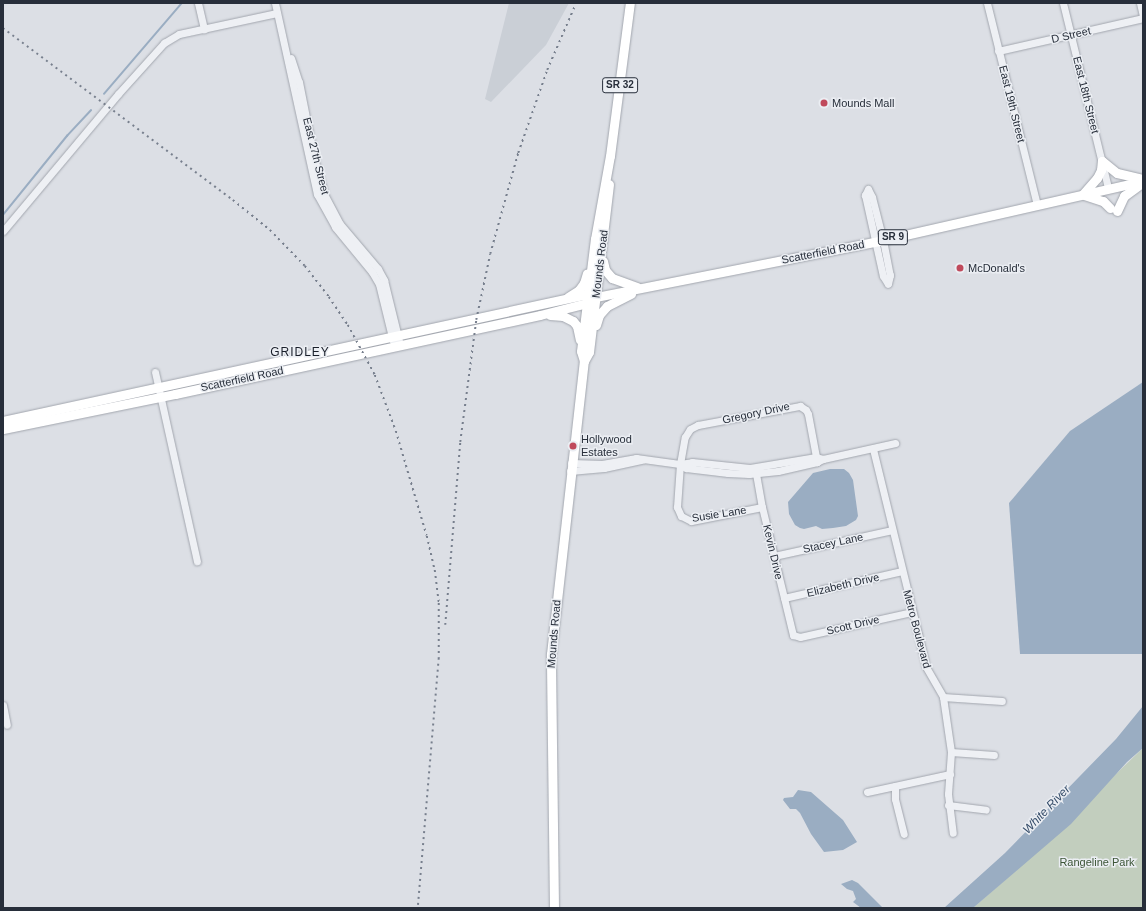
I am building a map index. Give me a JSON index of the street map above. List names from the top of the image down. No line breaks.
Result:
{"streets":{"main road":["SR 32","SR 9","Scatterfield Road","Mounds Road"],"street":["D Street","East 18th Street","East 19th Street","East 27th Street","Gregory Drive","Susie Lane","Stacey Lane","Kevin Drive","Elizabeth Drive","Scott Drive","Metro Boulevard"]},"crossings":[["D Street","East 18th Street"],["D Street","East 19th Street"],["SR 32","Scatterfield Road"],["SR 32","Mounds Road"],["East 18th Street","Scatterfield Road"],["East 19th Street","Scatterfield Road"],["East 27th Street","Scatterfield Road"],["Scatterfield Road","Mounds Road"],["Gregory Drive","Susie Lane"],["Susie Lane","Kevin Drive"],["Stacey Lane","Kevin Drive"],["Stacey Lane","Metro Boulevard"],["Kevin Drive","Elizabeth Drive"],["Kevin Drive","Scott Drive"],["Elizabeth Drive","Metro Boulevard"],["Scott Drive","Metro Boulevard"]],"districts":["GRIDLEY"],"water":["White River"],"parks":["Rangeline Park"],"places":["Mounds Mall","McDonald's","Hollywood Estates"]}
